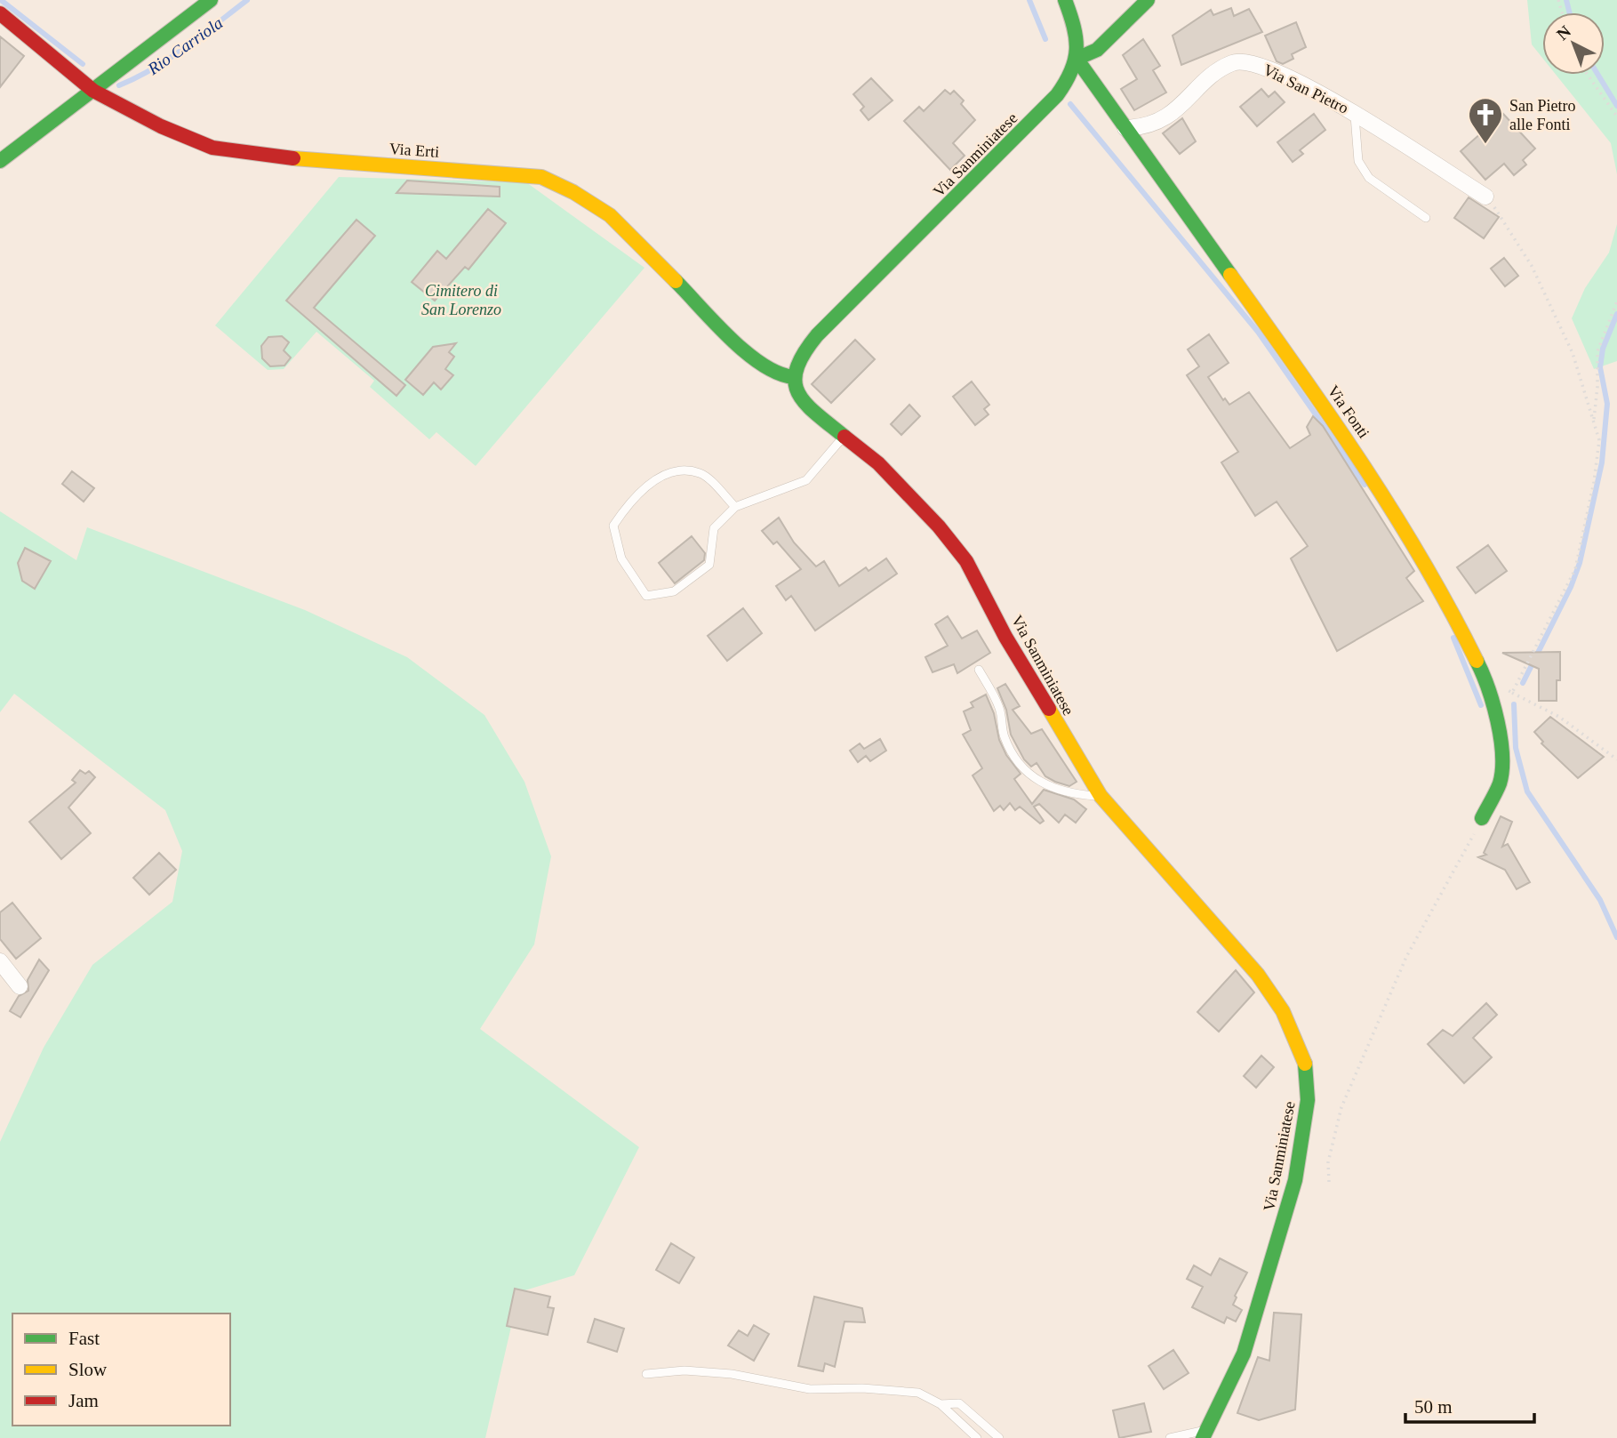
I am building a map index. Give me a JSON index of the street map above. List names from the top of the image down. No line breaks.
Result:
{"streets":{"main road":["Via Erti","Via Sanminiatese","Via Fonti"],"street":["Via San Pietro"]},"crossings":[["Via San Pietro","Via Fonti"],["Via Erti","Via Sanminiatese"],["Via Sanminiatese","Via Fonti"]],"water":["Rio Carriola"],"parks":["Cimitero di San Lorenzo"],"places":{"church":["San Pietro alle Fonti"]},"legend":["Fast","Slow","Jam"],"scale_bar":"50 m","north":"top left"}
